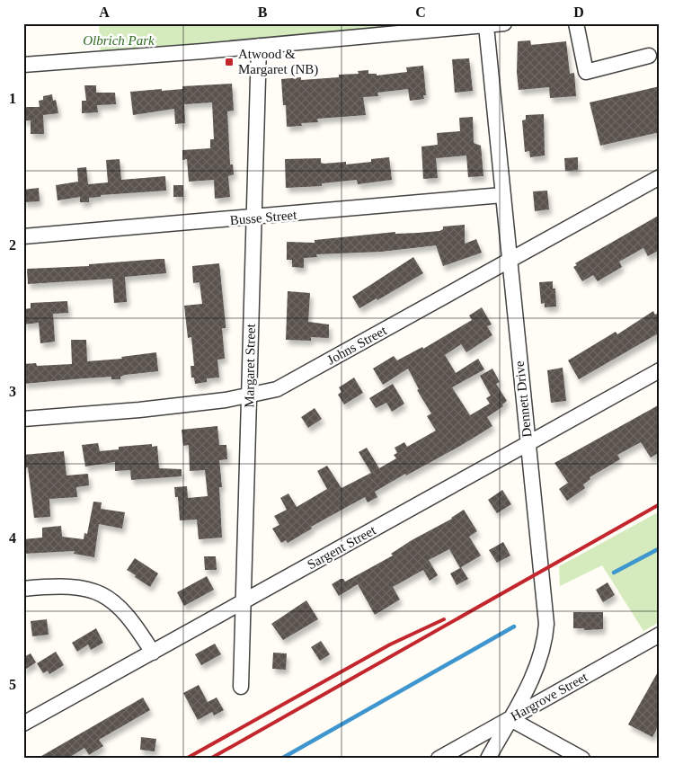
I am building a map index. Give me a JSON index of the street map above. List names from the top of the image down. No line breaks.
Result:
{"streets":{"street":["Busse Street","Johns Street","Margaret Street","Dennett Drive","Sargent Street","Hargrove Street"]},"crossings":[["Busse Street","Margaret Street"],["Busse Street","Dennett Drive"],["Johns Street","Margaret Street"],["Johns Street","Dennett Drive"],["Margaret Street","Sargent Street"],["Dennett Drive","Sargent Street"],["Dennett Drive","Hargrove Street"]],"parks":["Olbrich Park"],"places":{"transit":["Atwood & Margaret (NB)"]},"grid":{"columns":["A","B","C","D"],"rows":["1","2","3","4","5"]}}
